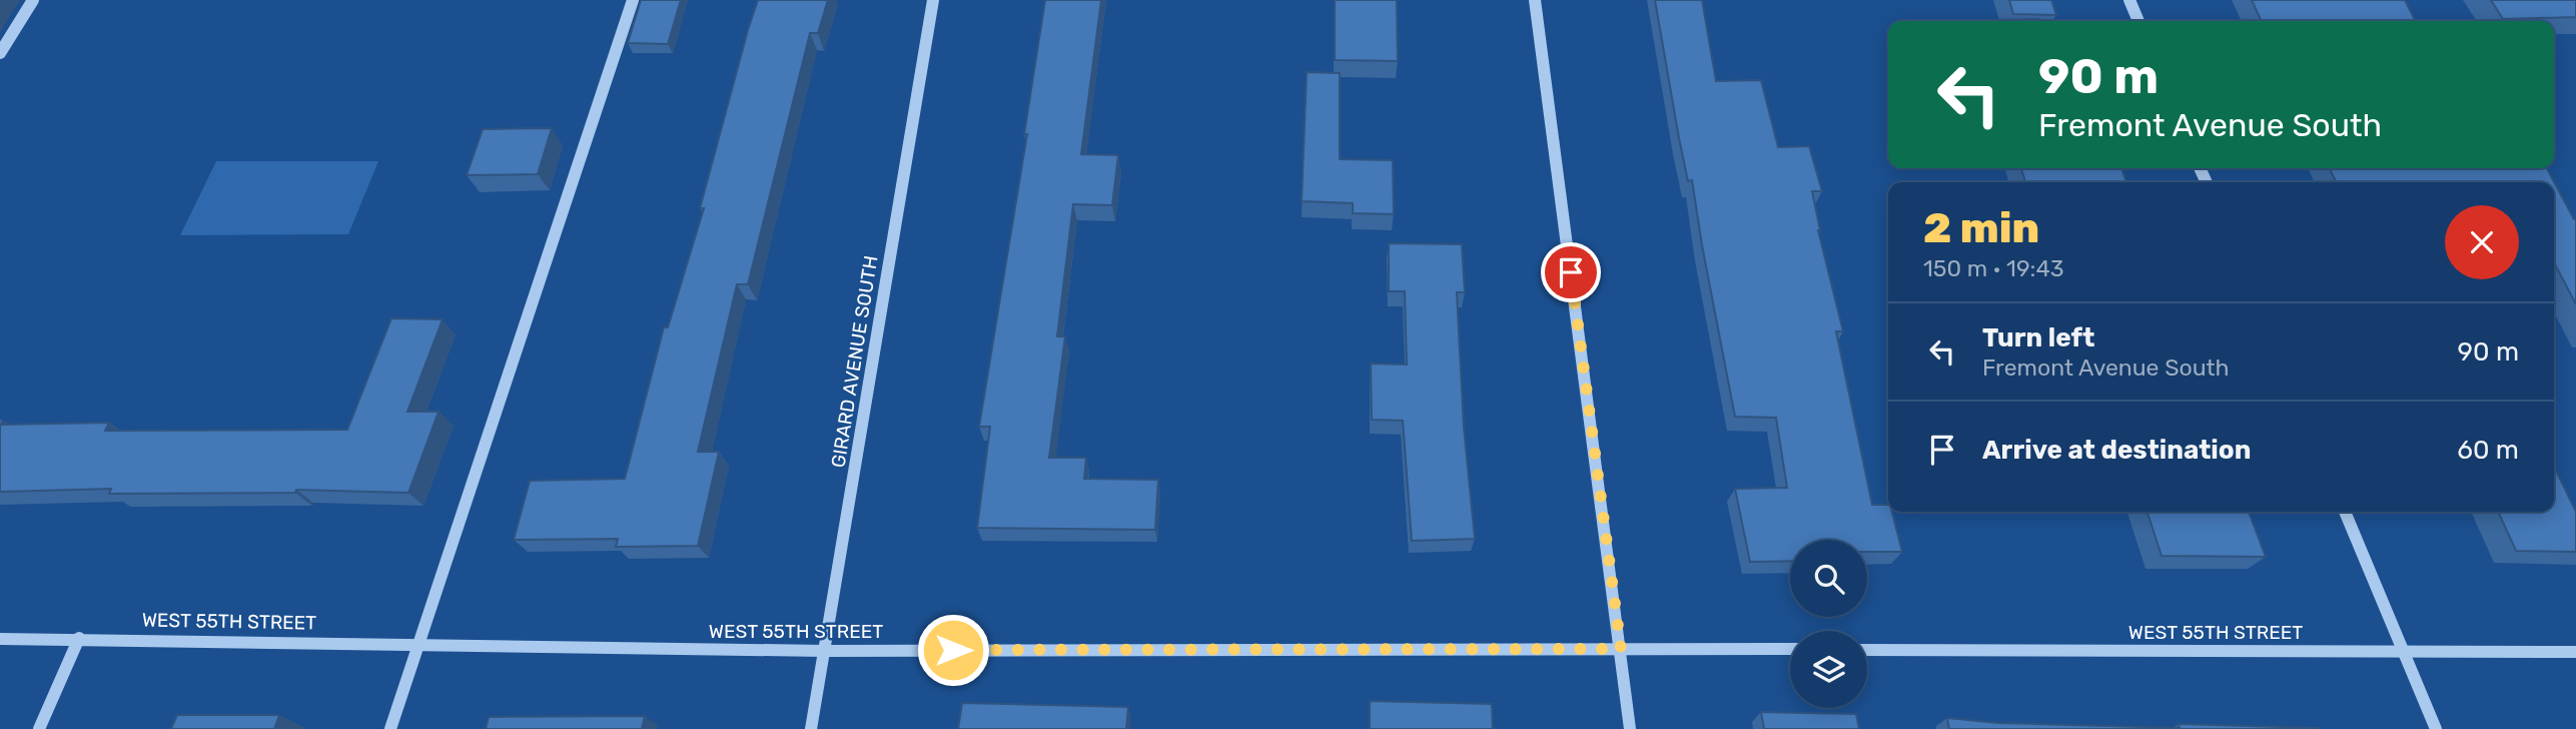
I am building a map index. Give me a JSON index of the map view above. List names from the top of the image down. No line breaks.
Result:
{"streets":{"street":["GIRARD AVENUE SOUTH","WEST 55TH STREET"]},"crossings":[["GIRARD AVENUE SOUTH","WEST 55TH STREET"]],"page":{"turn":["90 m","Fremont Avenue South"],"heading":["2 min","150 m · 19:43"],"list":[{"name":"Turn left","note":"Fremont Avenue South","value":"90 m"},{"name":"Arrive at destination","value":"60 m"}]}}
